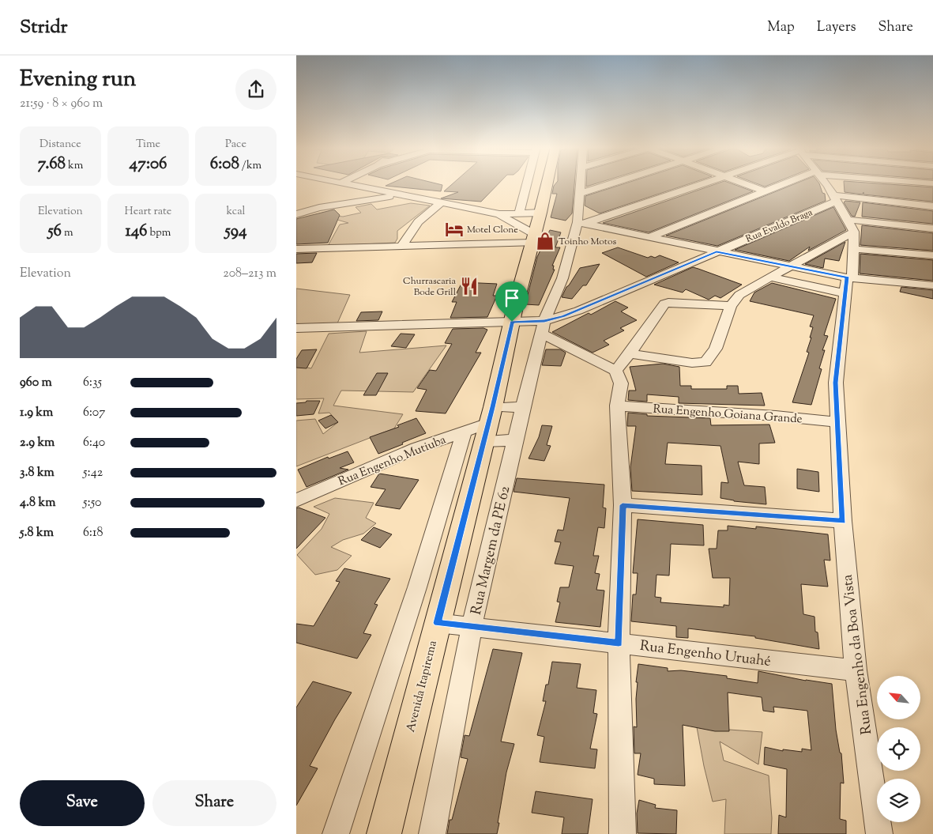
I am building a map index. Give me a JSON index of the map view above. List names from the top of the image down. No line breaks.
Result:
{"streets":{"main road":["Avenida Itapirema"],"street":["Rua Evaldo Braga","Rua Engenho Goiana Grande","Rua Engenho Mutiuba","Rua Margem da PE 62","Rua Engenho Uruahé","Rua Engenho da Boa Vista"]},"crossings":[["Rua Evaldo Braga","Rua Margem da PE 62"],["Rua Engenho Goiana Grande","Rua Engenho da Boa Vista"],["Rua Engenho Mutiuba","Avenida Itapirema"],["Rua Margem da PE 62","Rua Engenho Uruahé"],["Rua Engenho Uruahé","Rua Engenho da Boa Vista"],["Rua Engenho Uruahé","Avenida Itapirema"]],"places":{"hotel":["Motel Clone"],"shop":["Toinho Motos"],"restaurant":["Churrascaria Bode Grill"]},"north":"top left","page":{"header":"Stridr","nav":["Map","Layers","Share"],"heading":["Evening run","21:59 · 8 × 960 m"],"stats":[["Distance","7.68 km"],["Time","47:06"],["Pace","6:08 /km"],["Elevation","56 m"],["Heart rate","146 bpm"],["kcal","594"]],"chart":["Elevation","208–213 m"],"list":[{"name":"960 m","note":"6:35"},{"name":"1.9 km","note":"6:07"},{"name":"2.9 km","note":"6:40"},{"name":"3.8 km","note":"5:42"},{"name":"4.8 km","note":"5:50"},{"name":"5.8 km","note":"6:18"}],"buttons":["Save","Share"]}}
